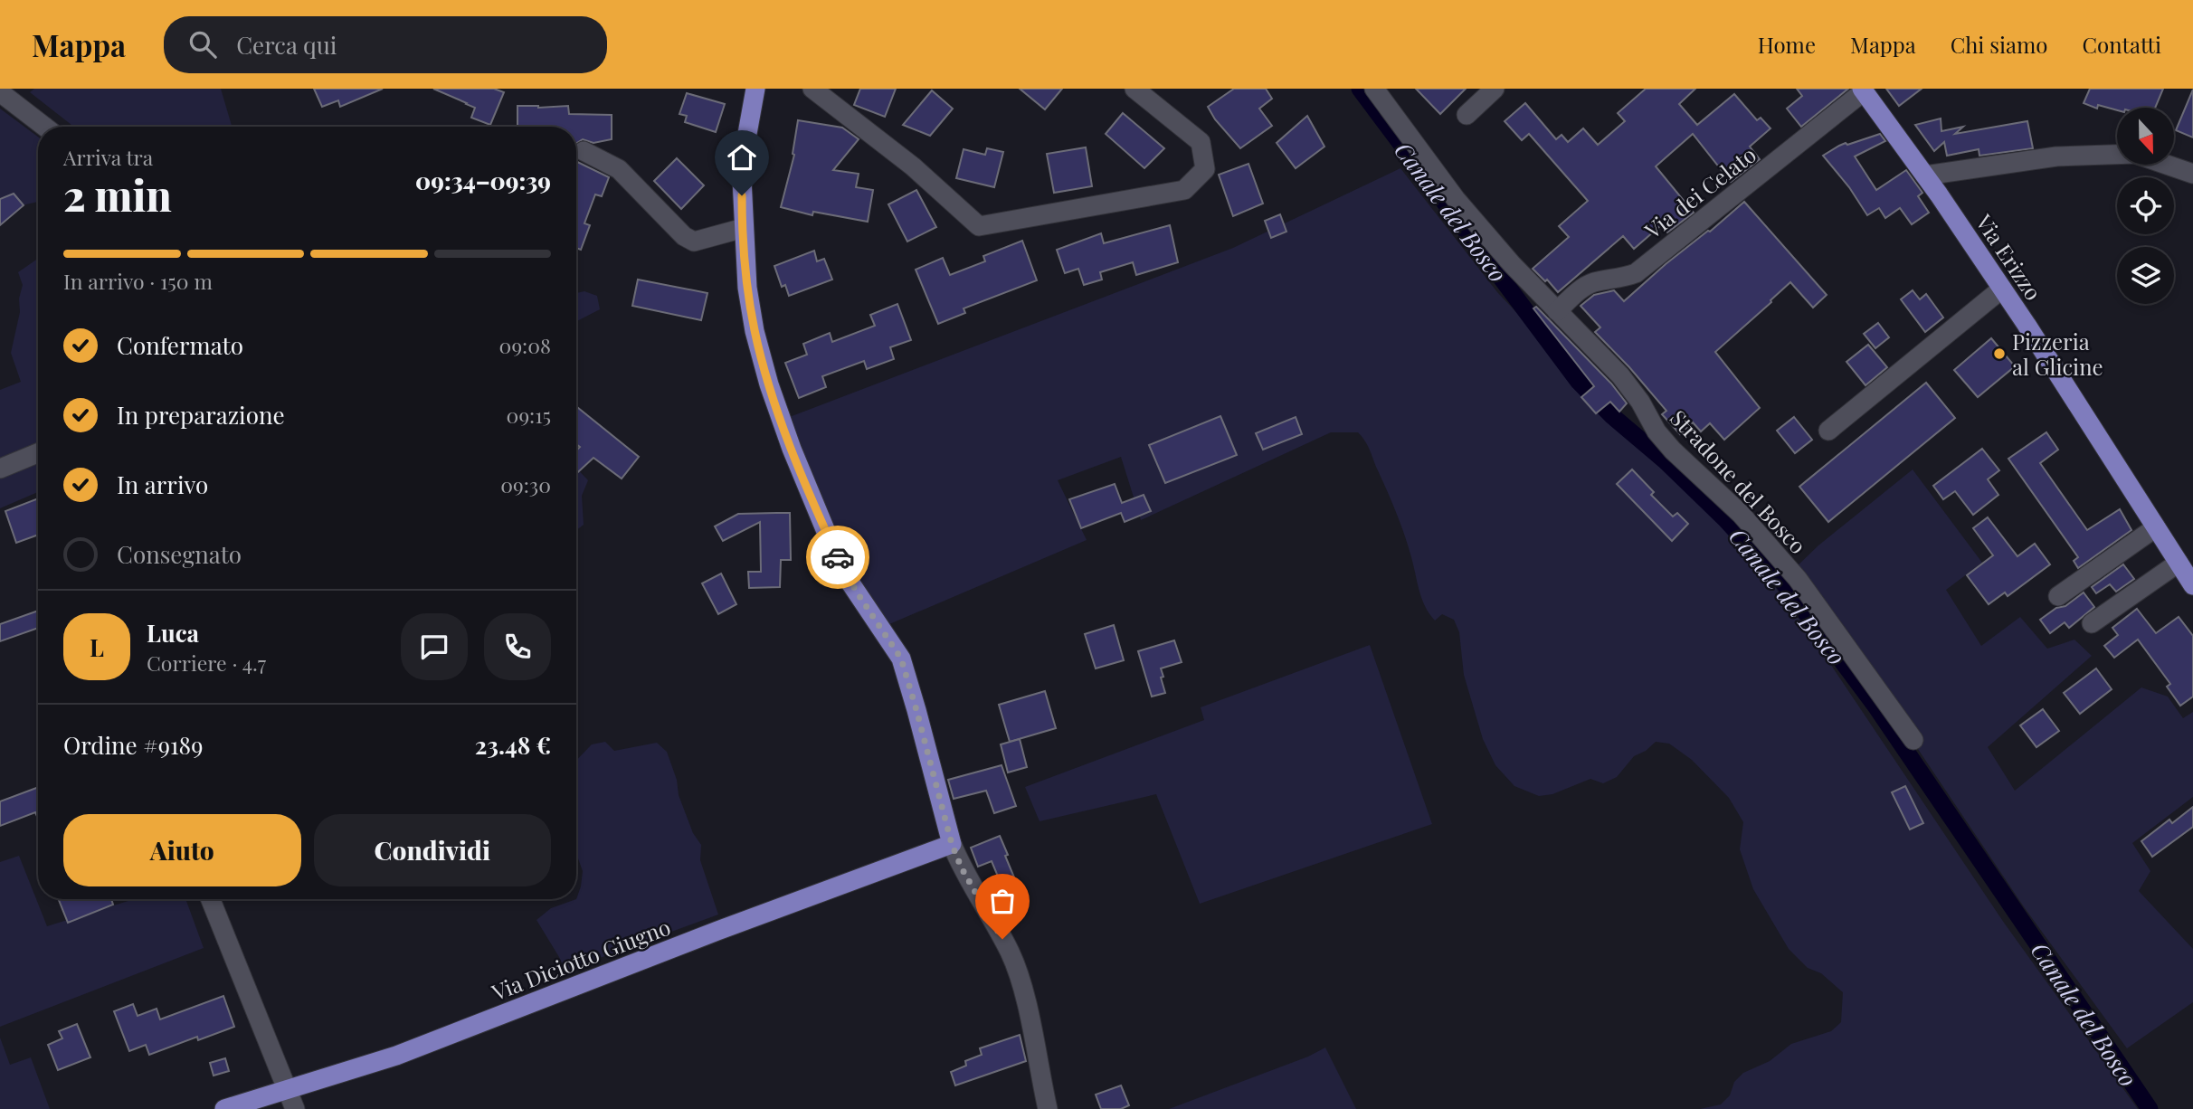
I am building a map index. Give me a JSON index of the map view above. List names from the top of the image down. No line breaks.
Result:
{"streets":{"main road":["Via Erizzo","Via Diciotto Giugno"],"street":["Via dei Celato","Stradone del Bosco"]},"crossings":[["Via dei Celato","Via Erizzo"],["Via dei Celato","Stradone del Bosco"]],"water":["Canale del Bosco"],"places":["Pizzeria al Glicine"],"north":"bottom","page":{"header":"Mappa","search":"Cerca qui","nav":["Home","Mappa","Chi siamo","Contatti"],"heading":["2 min","Arriva tra","09:34–09:39"],"panel":["Luca","Corriere · 4.7","Ordine #9189","23.48 €"],"bar":"In arrivo · 150 m","list":[["Confermato","09:08"],["In preparazione","09:15"],["In arrivo","09:30"],"Consegnato"],"round":"L","buttons":["Aiuto","Condividi"]}}
